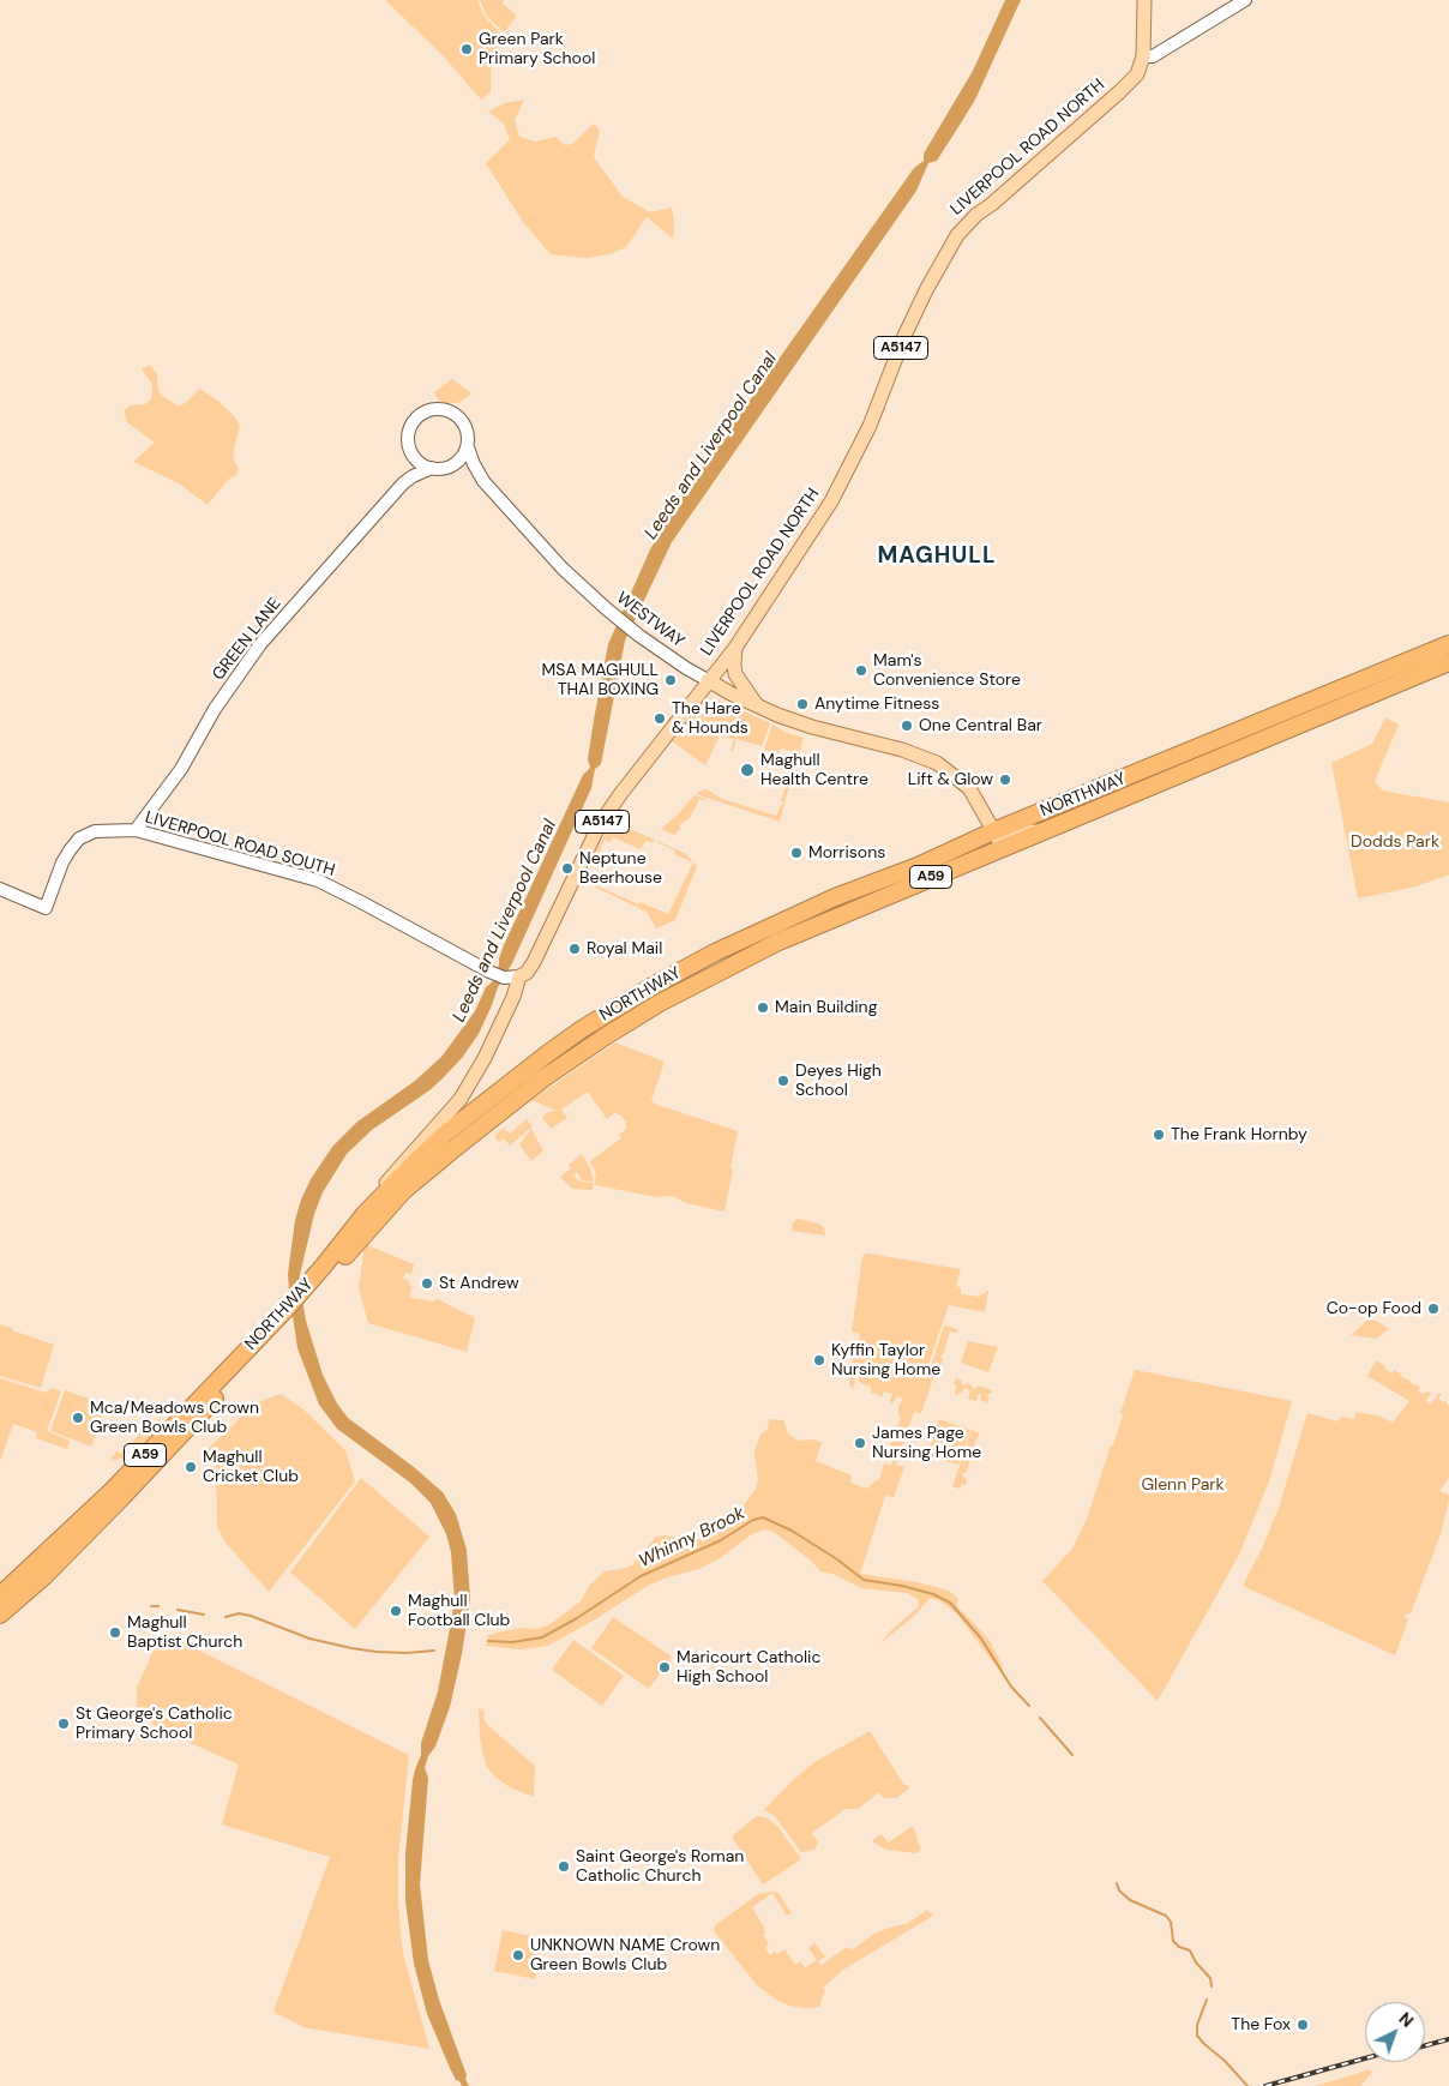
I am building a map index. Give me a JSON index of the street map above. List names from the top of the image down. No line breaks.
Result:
{"streets":{"highway":["NORTHWAY","A59"],"main road":["LIVERPOOL ROAD NORTH","A5147","WESTWAY","GREEN LANE","LIVERPOOL ROAD SOUTH"]},"crossings":[["LIVERPOOL ROAD NORTH","A5147"],["LIVERPOOL ROAD NORTH","WESTWAY"],["LIVERPOOL ROAD NORTH","NORTHWAY"],["LIVERPOOL ROAD NORTH","LIVERPOOL ROAD SOUTH"],["WESTWAY","GREEN LANE"],["WESTWAY","NORTHWAY"],["GREEN LANE","LIVERPOOL ROAD SOUTH"]],"districts":["MAGHULL"],"water":["Leeds and Liverpool Canal","Whinny Brook"],"parks":["Dodds Park","Glenn Park"],"places":["Green Park Primary School","Mam's Convenience Store","MSA MAGHULL THAI BOXING","Anytime Fitness","The Hare & Hounds","One Central Bar","Maghull Health Centre","Lift & Glow","Morrisons","Neptune Beerhouse","Royal Mail","Main Building","Deyes High School","The Frank Hornby","St Andrew","Co-op Food","Kyffin Taylor Nursing Home","Mca/Meadows Crown Green Bowls Club","James Page Nursing Home","Maghull Cricket Club","Maghull Football Club","Maghull Baptist Church","Maricourt Catholic High School","St George's Catholic Primary School","Saint George's Roman Catholic Church","UNKNOWN NAME Crown Green Bowls Club","The Fox"],"north":"top right"}
